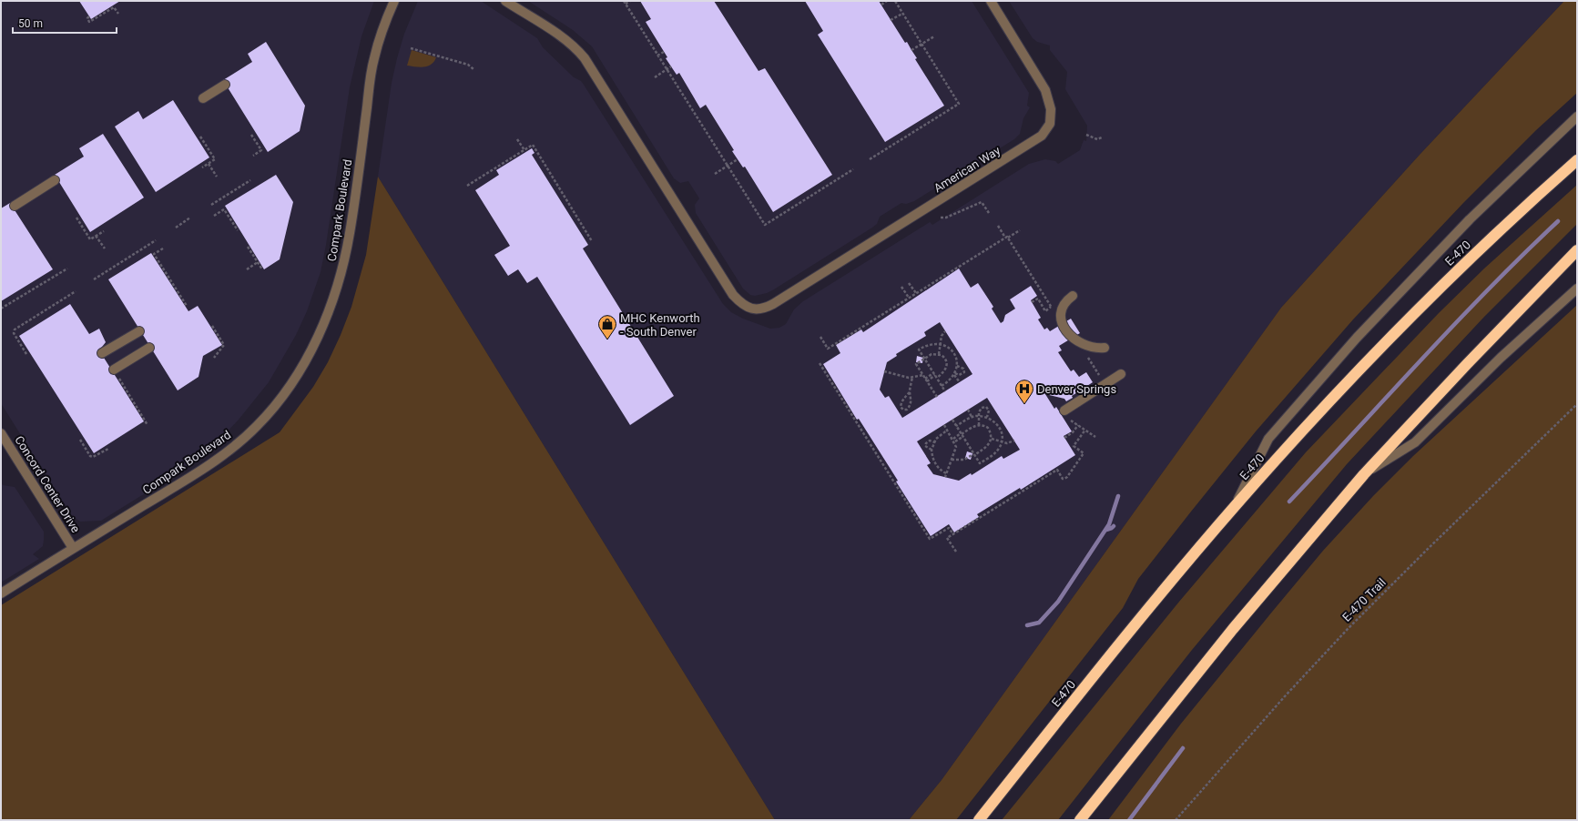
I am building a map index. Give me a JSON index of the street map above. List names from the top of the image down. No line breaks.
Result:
{"streets":{"highway":["E-470"],"street":["American Way","Compark Boulevard","Concord Center Drive"],"path":["E-470 Trail"]},"crossings":[["Compark Boulevard","Concord Center Drive"]],"places":{"shop":["MHC Kenworth - South Denver"],"hospital":["Denver Springs"]},"scale_bar":"50 m"}
